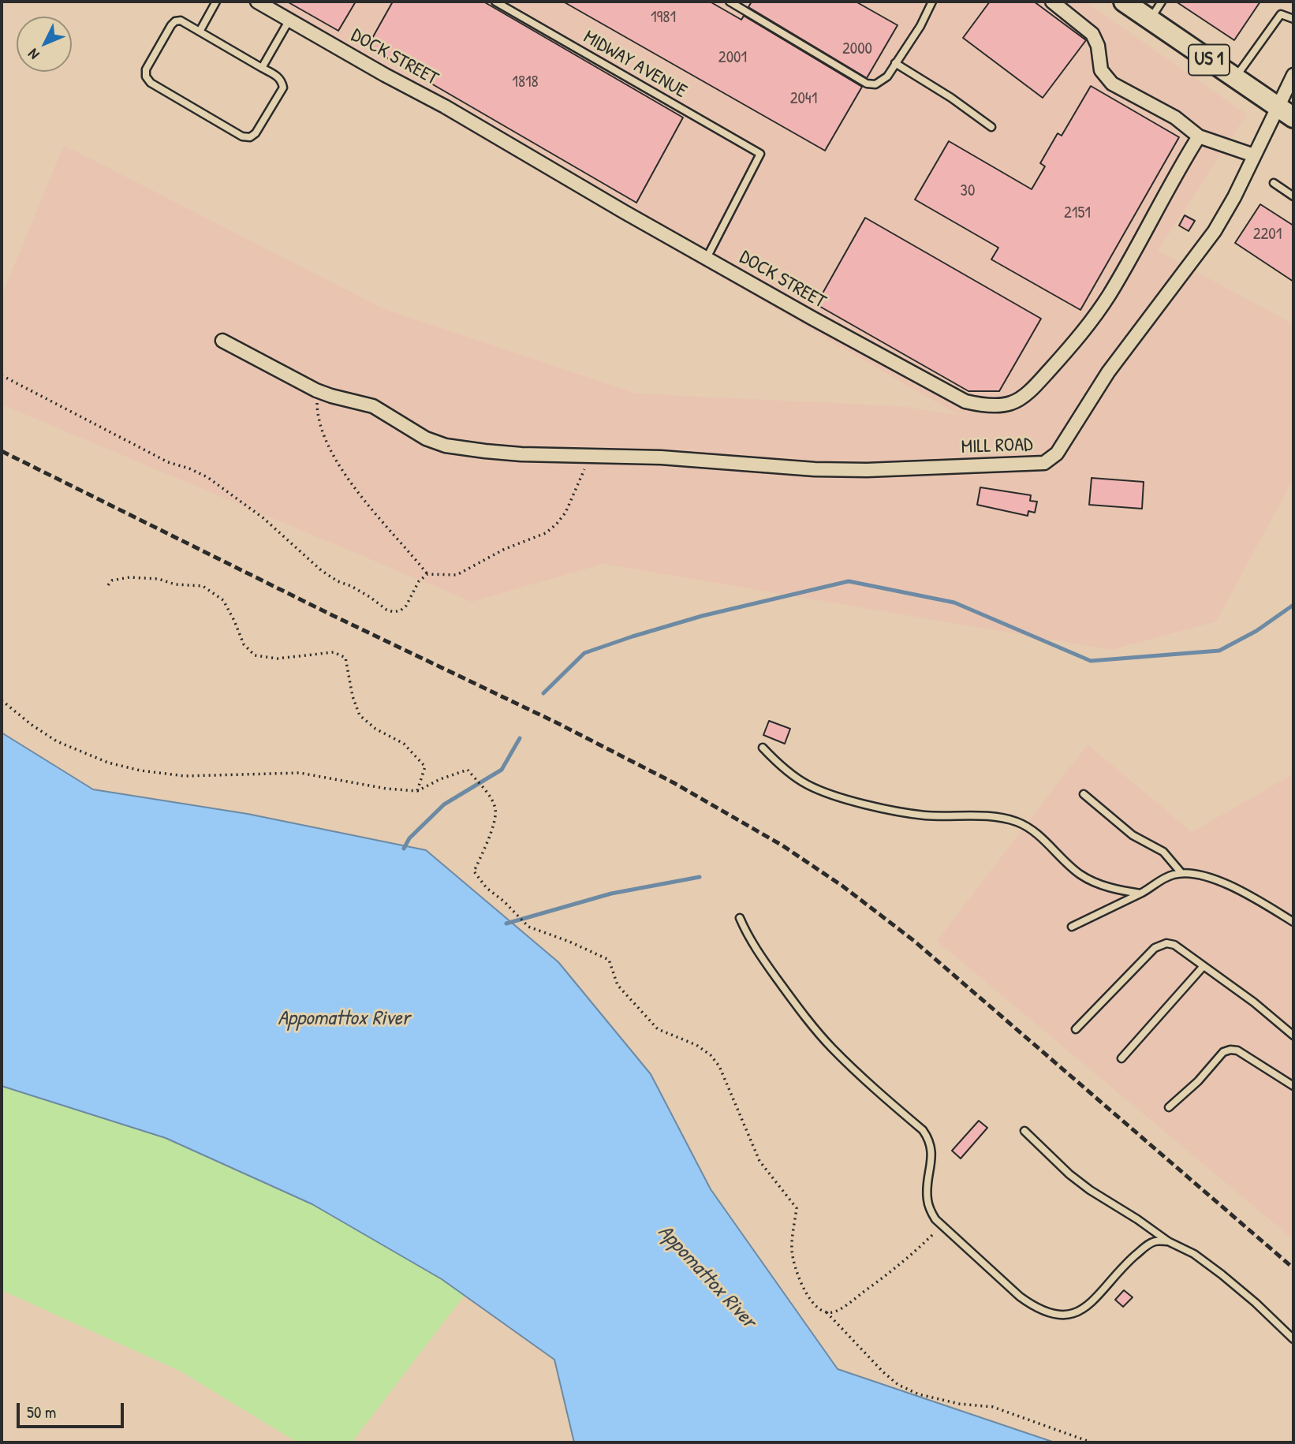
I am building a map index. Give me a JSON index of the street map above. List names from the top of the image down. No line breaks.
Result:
{"streets":{"main road":["US 1"],"street":["DOCK STREET","MILL ROAD"],"lane":["MIDWAY AVENUE"]},"crossings":[["DOCK STREET","MIDWAY AVENUE"],["US 1","MILL ROAD"]],"water":["Appomattox River"],"house_numbers":["1981","2000","2001","1818","2041","30","2151","2201"],"scale_bar":"50 m","north":"bottom left"}
